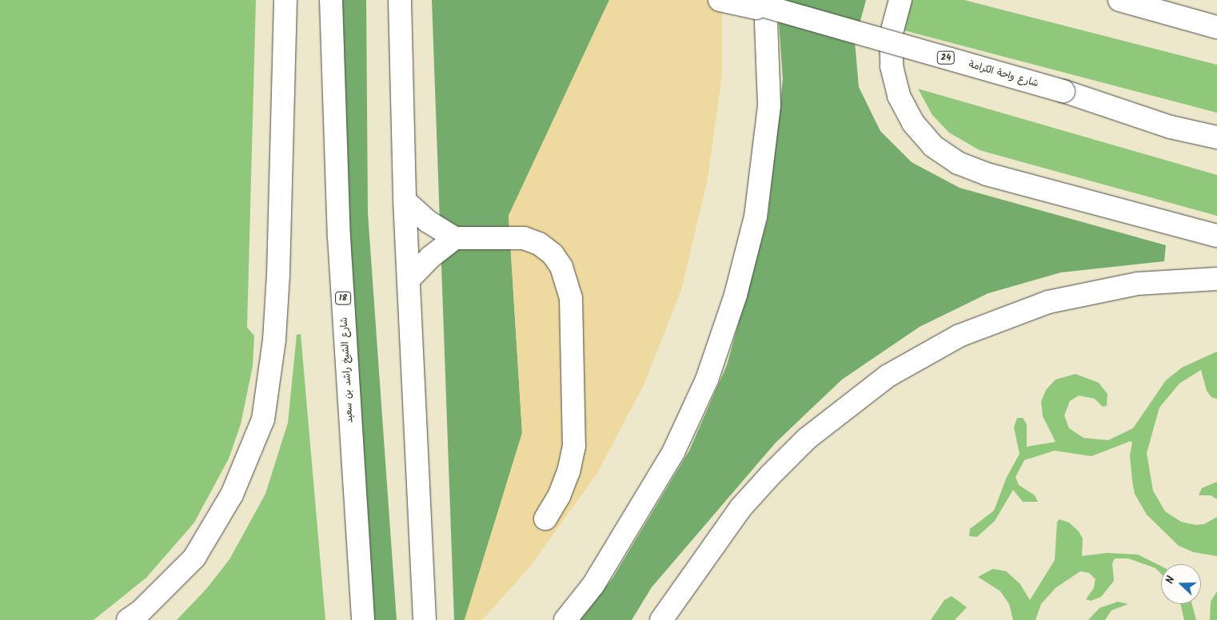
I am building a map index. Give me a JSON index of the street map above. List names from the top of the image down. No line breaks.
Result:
{"streets":{"main road":["24","شارع واحة الكرامة","18","شارع الشيخ راشد بن سعيد"]},"north":"left"}
